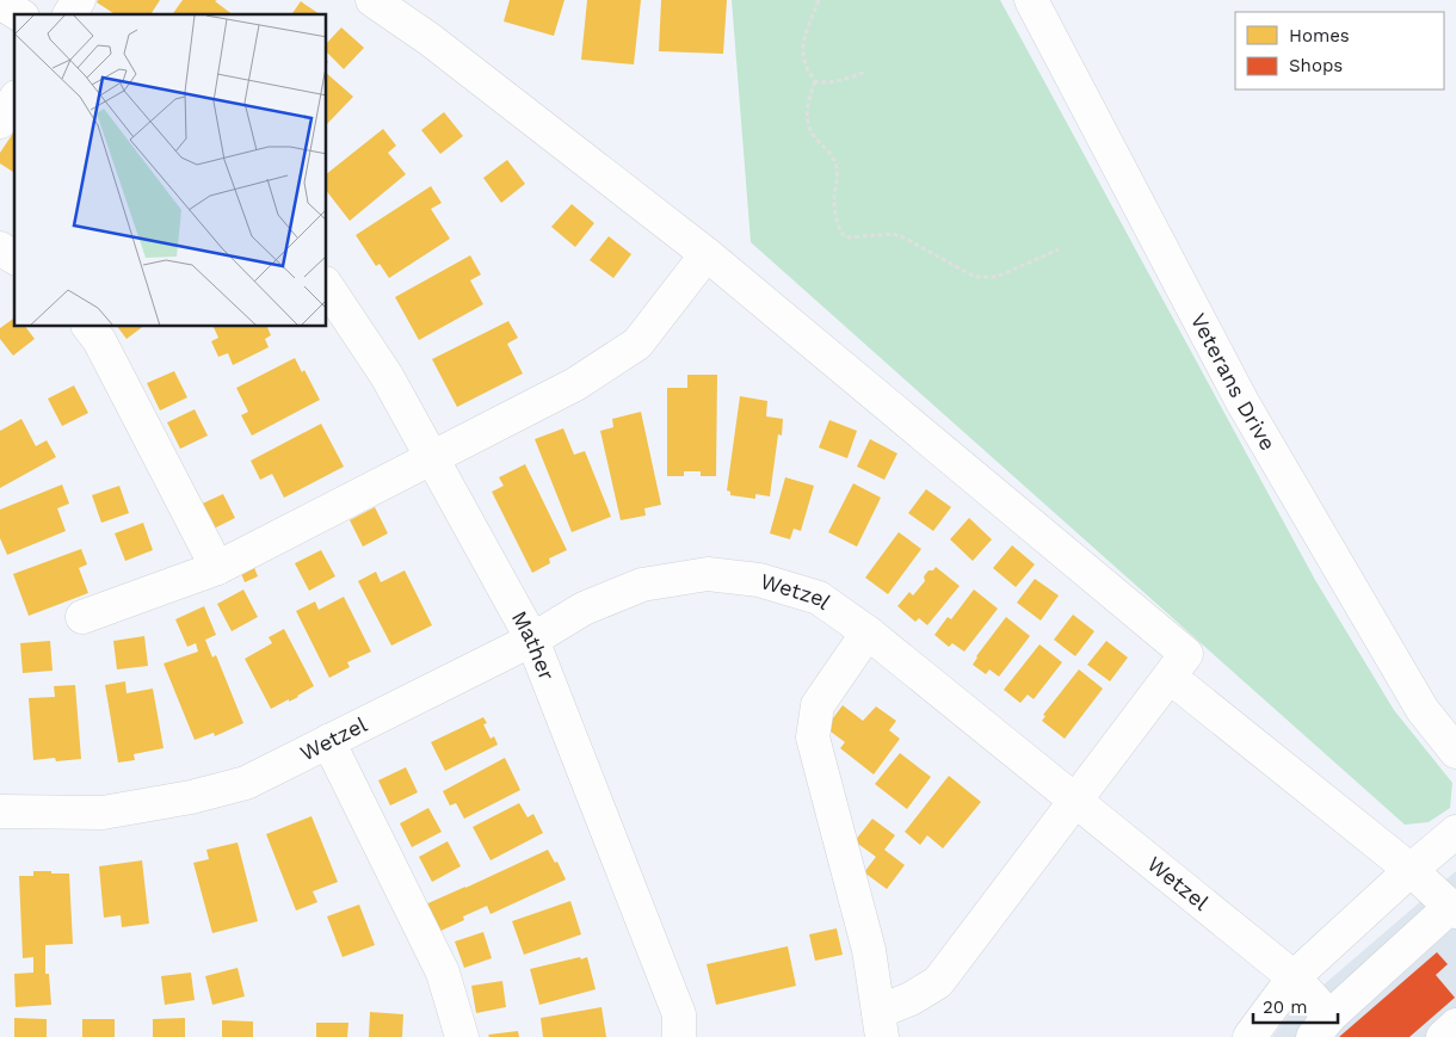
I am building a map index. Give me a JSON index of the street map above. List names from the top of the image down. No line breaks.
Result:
{"streets":{"street":["Veterans Drive","Wetzel","Mather"]},"crossings":[["Wetzel","Mather"]],"legend":["Homes","Shops"],"scale_bar":"20 m"}
